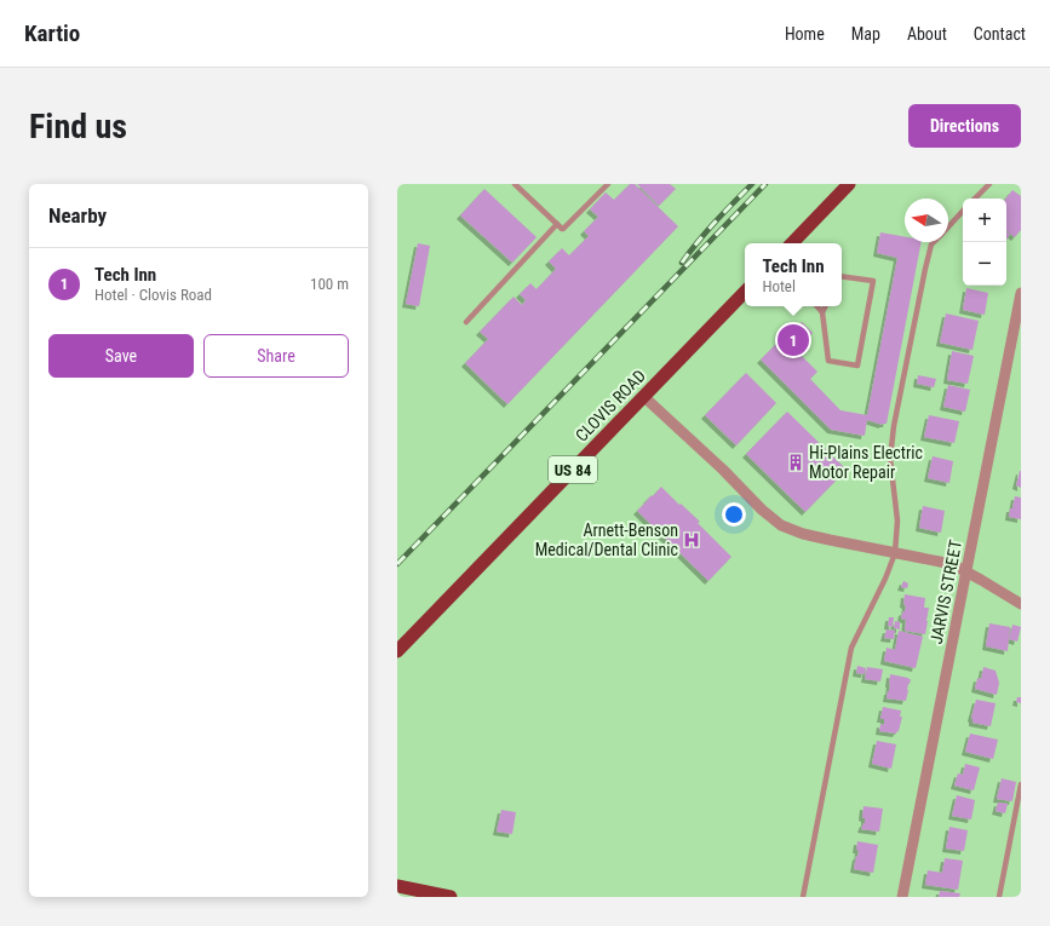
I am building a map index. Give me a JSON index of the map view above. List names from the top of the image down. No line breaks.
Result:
{"streets":{"highway":["CLOVIS ROAD","US 84"],"street":["JARVIS STREET"]},"places":{"building":["Hi-Plains Electric Motor Repair"],"hospital":["Arnett-Benson Medical/Dental Clinic"]},"north":"left","page":{"header":"Kartio","nav":["Home","Map","About","Contact"],"buttons":["Directions",["Save","Share"]],"title":"Find us","heading":"Nearby","map_buttons":["+","−"],"popup":["Tech Inn","Hotel"],"list":[{"mark":"1","name":"Tech Inn","note":"Hotel · Clovis Road","value":"100 m"}],"pins":"1"}}
